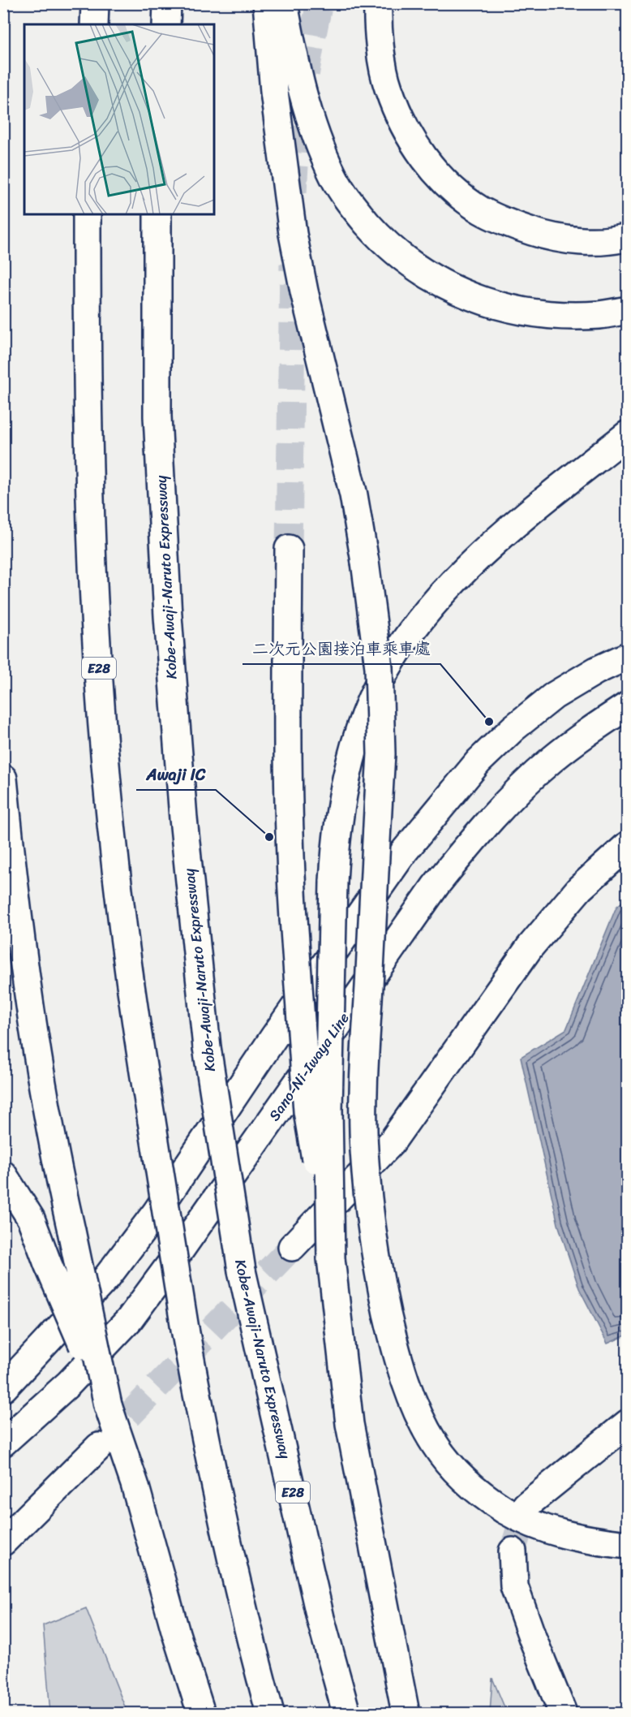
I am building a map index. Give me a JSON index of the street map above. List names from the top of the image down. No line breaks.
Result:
{"streets":{"main road":["Kobe-Awaji-Naruto Expressway","E28","Sano-Ni-Iwaya Line"]},"places":["二次元公園接泊車乘車處","Awaji IC"]}
